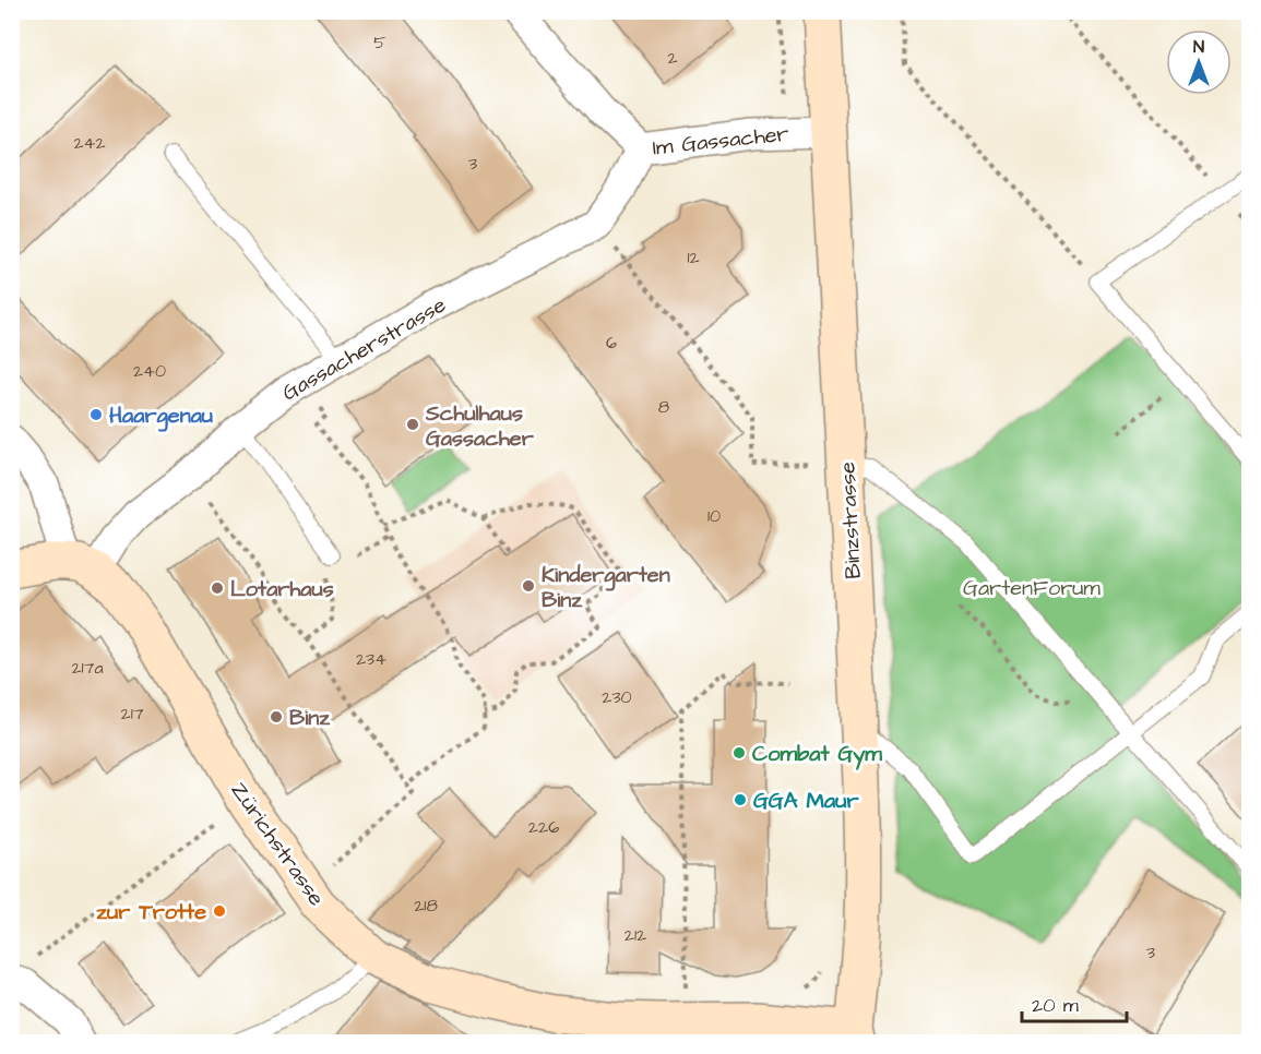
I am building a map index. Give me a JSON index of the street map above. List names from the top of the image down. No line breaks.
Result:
{"streets":{"main road":["Binzstrasse","Zürichstrasse"],"street":["Im Gassacher","Gassacherstrasse"]},"crossings":[["Im Gassacher","Gassacherstrasse"],["Im Gassacher","Binzstrasse"],["Gassacherstrasse","Zürichstrasse"],["Binzstrasse","Zürichstrasse"]],"parks":["GartenForum"],"places":["Haargenau","Schulhaus Gassacher","Kindergarten Binz","Lotarhaus","Binz","Combat Gym","GGA Maur","zur Trotte"],"house_numbers":["5","2","242","3","12","6","240","8","10","234","217a","230","217","226","218","212","3"],"scale_bar":"20 m","north":"top"}
